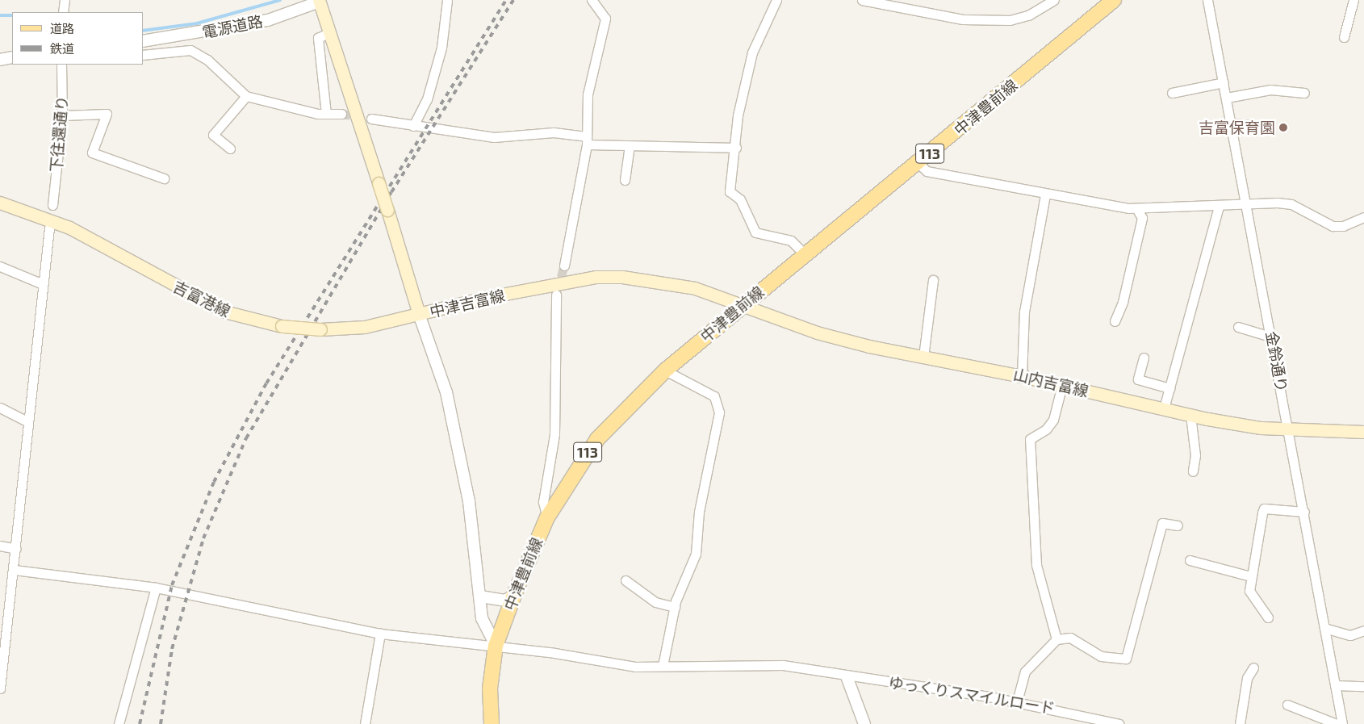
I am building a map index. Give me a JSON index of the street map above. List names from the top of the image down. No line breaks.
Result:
{"streets":{"main road":["中津豊前線","113","吉富港線","中津吉富線","山内吉富線"],"street":["電源道路","下往還通り","金鈴通り","ゆっくりスマイルロード"]},"crossings":[["電源道路","中津吉富線"],["中津豊前線","中津吉富線"],["中津豊前線","山内吉富線"],["中津豊前線","ゆっくりスマイルロード"],["吉富港線","中津吉富線"],["中津吉富線","山内吉富線"],["金鈴通り","山内吉富線"]],"places":["吉富保育園"],"legend":["道路","鉄道"]}
